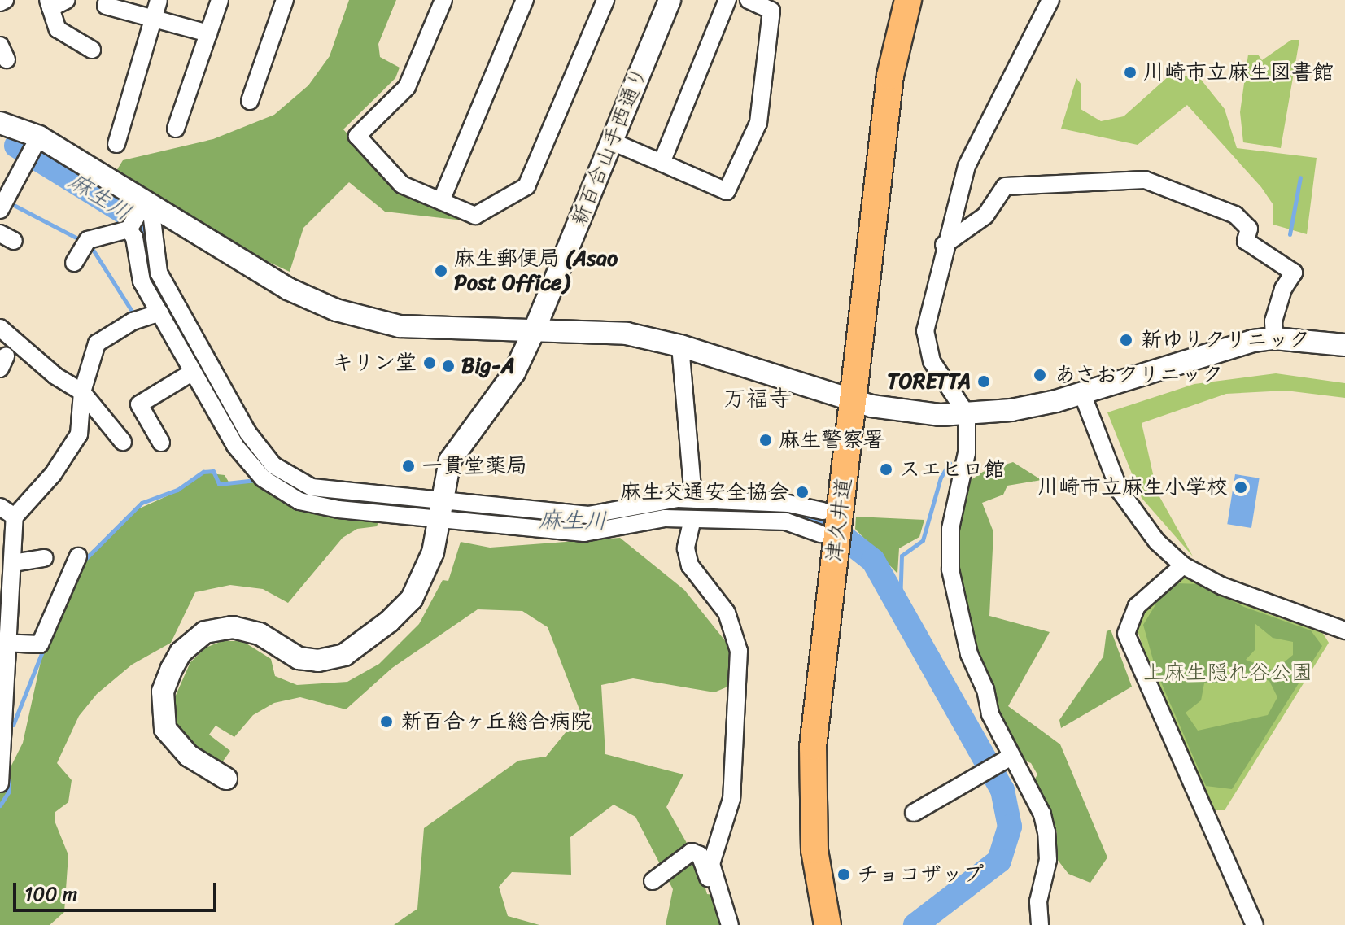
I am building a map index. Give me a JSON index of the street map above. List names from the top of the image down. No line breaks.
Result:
{"streets":{"main road":["津久井道"],"street":["新百合山手西通り"]},"districts":["万福寺"],"water":["麻生川"],"parks":["上麻生隠れ谷公園"],"places":["川崎市立麻生図書館","麻生郵便局 (Asao Post Office)","新ゆりクリニック","キリン堂","Big-A","あさおクリニック","TORETTA","麻生警察署","一貫堂薬局","スエヒロ館","川崎市立麻生小学校","麻生交通安全協会","新百合ヶ丘総合病院","チョコザップ"],"scale_bar":"100 m"}
